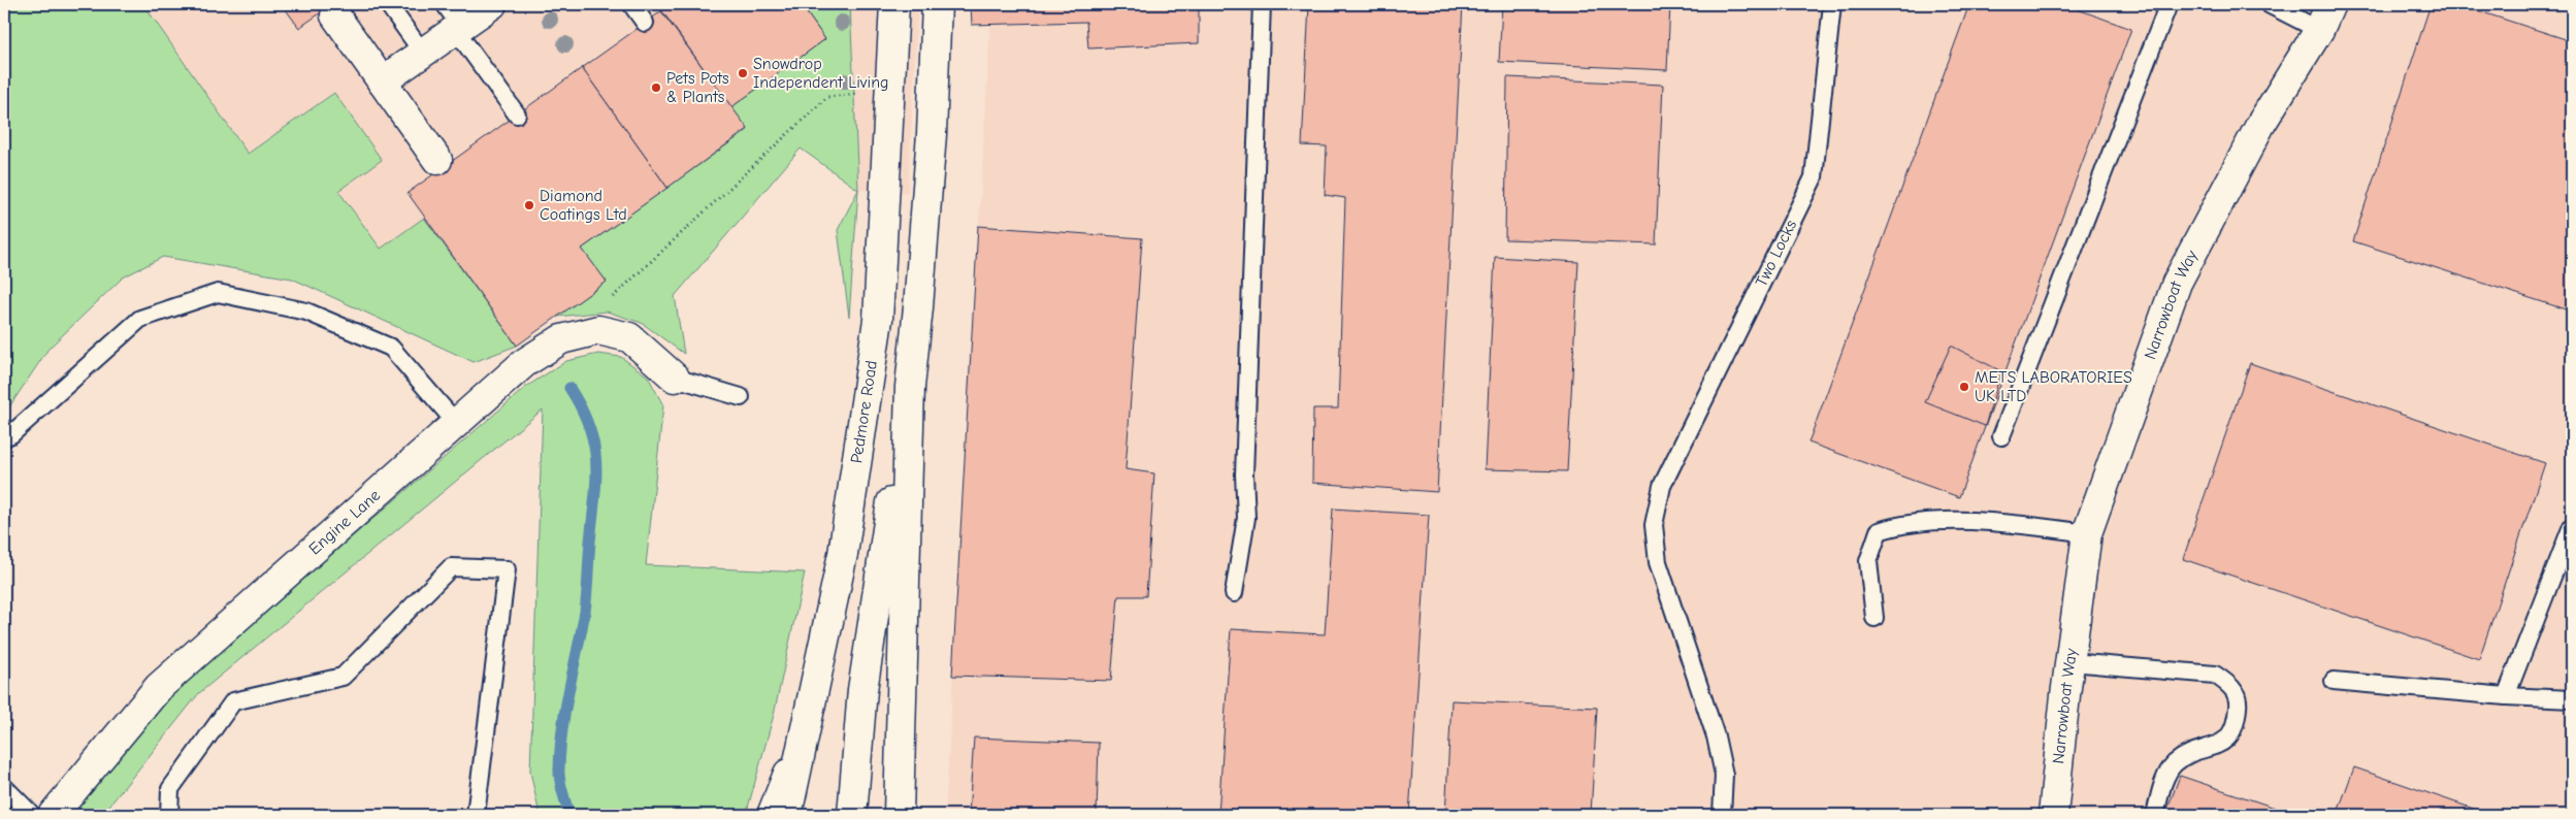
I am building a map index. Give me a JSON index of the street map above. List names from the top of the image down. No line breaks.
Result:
{"streets":{"main road":["Narrowboat Way","Pedmore Road","Engine Lane"],"lane":["Two Locks"]},"places":["Snowdrop Independent Living","Pets Pots & Plants","Diamond Coatings Ltd","METS LABORATORIES UK LTD"]}
